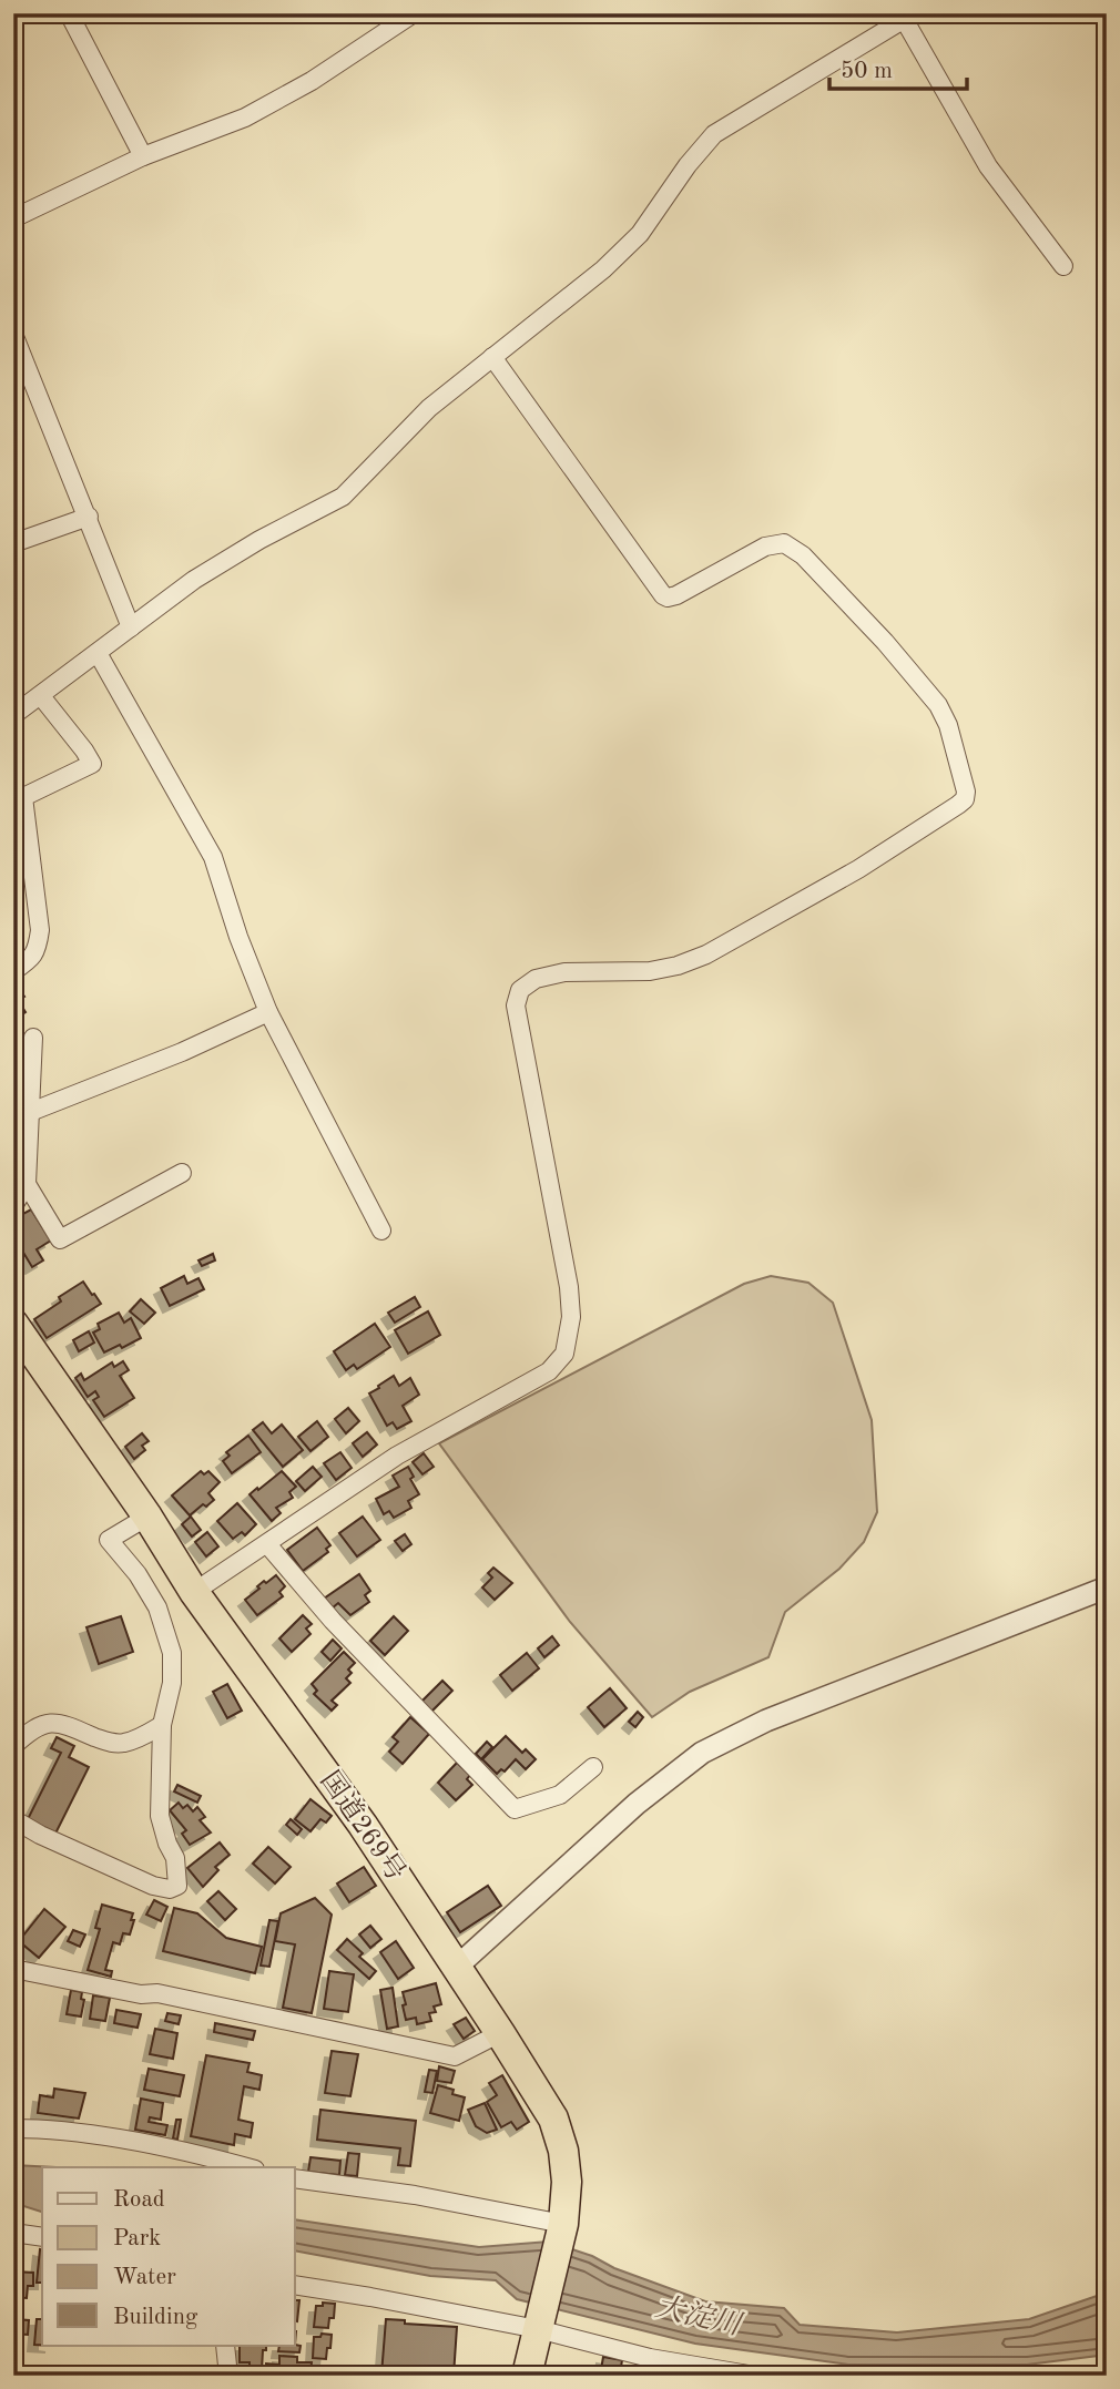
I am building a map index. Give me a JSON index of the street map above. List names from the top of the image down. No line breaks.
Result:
{"streets":{"highway":["国道269号"]},"water":["大淀川"],"legend":["Road","Park","Water","Building"],"scale_bar":"50 m"}
